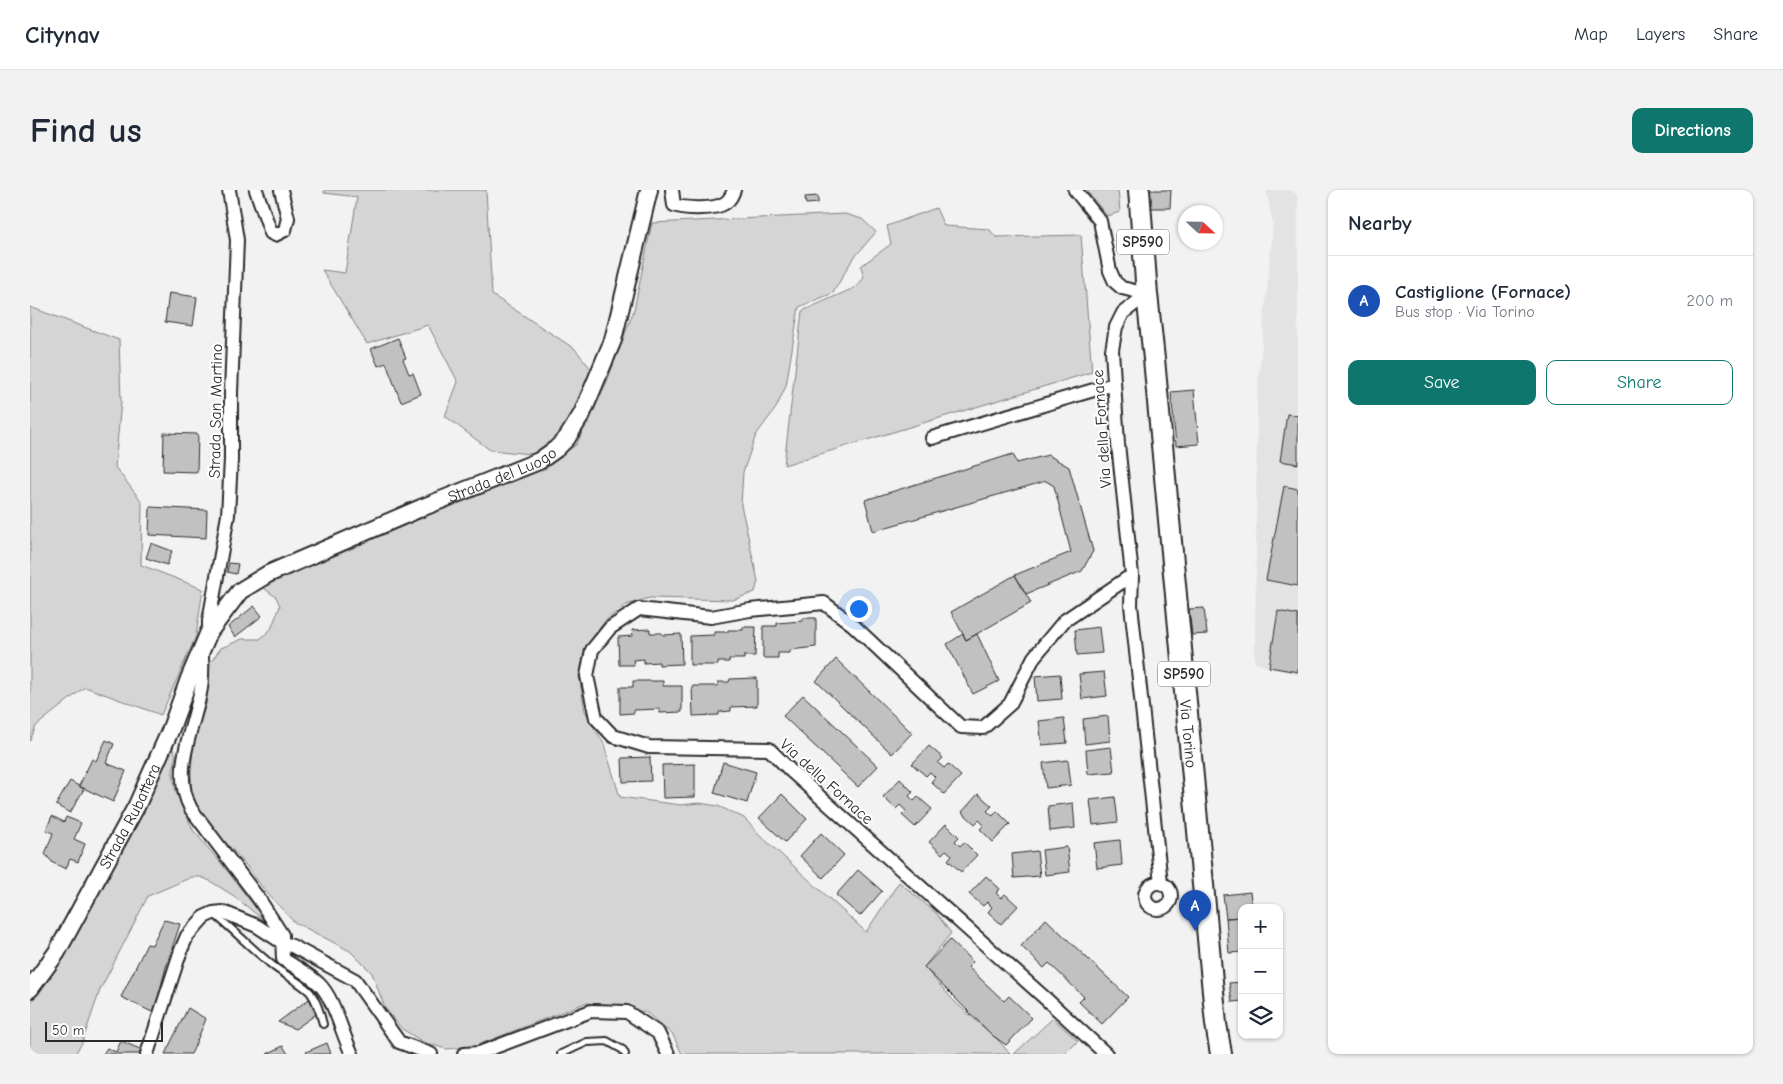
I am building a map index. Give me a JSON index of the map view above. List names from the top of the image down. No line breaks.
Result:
{"streets":{"main road":["SP590","Via Torino"],"street":["Strada San Martino","Via della Fornace","Strada del Luogo","Strada Rubattera"]},"crossings":[["Strada San Martino","Strada del Luogo"],["Strada San Martino","Strada Rubattera"],["Via della Fornace","Via Torino"],["Strada del Luogo","Strada Rubattera"]],"scale_bar":"50 m","north":"right","page":{"header":"Citynav","nav":["Map","Layers","Share"],"buttons":["Directions",["Save","Share"]],"title":"Find us","heading":"Nearby","list":[{"mark":"A","name":"Castiglione (Fornace)","note":"Bus stop · Via Torino","value":"200 m"}],"pins":"A","map_buttons":["+","−"],"scale":"50 m"}}
